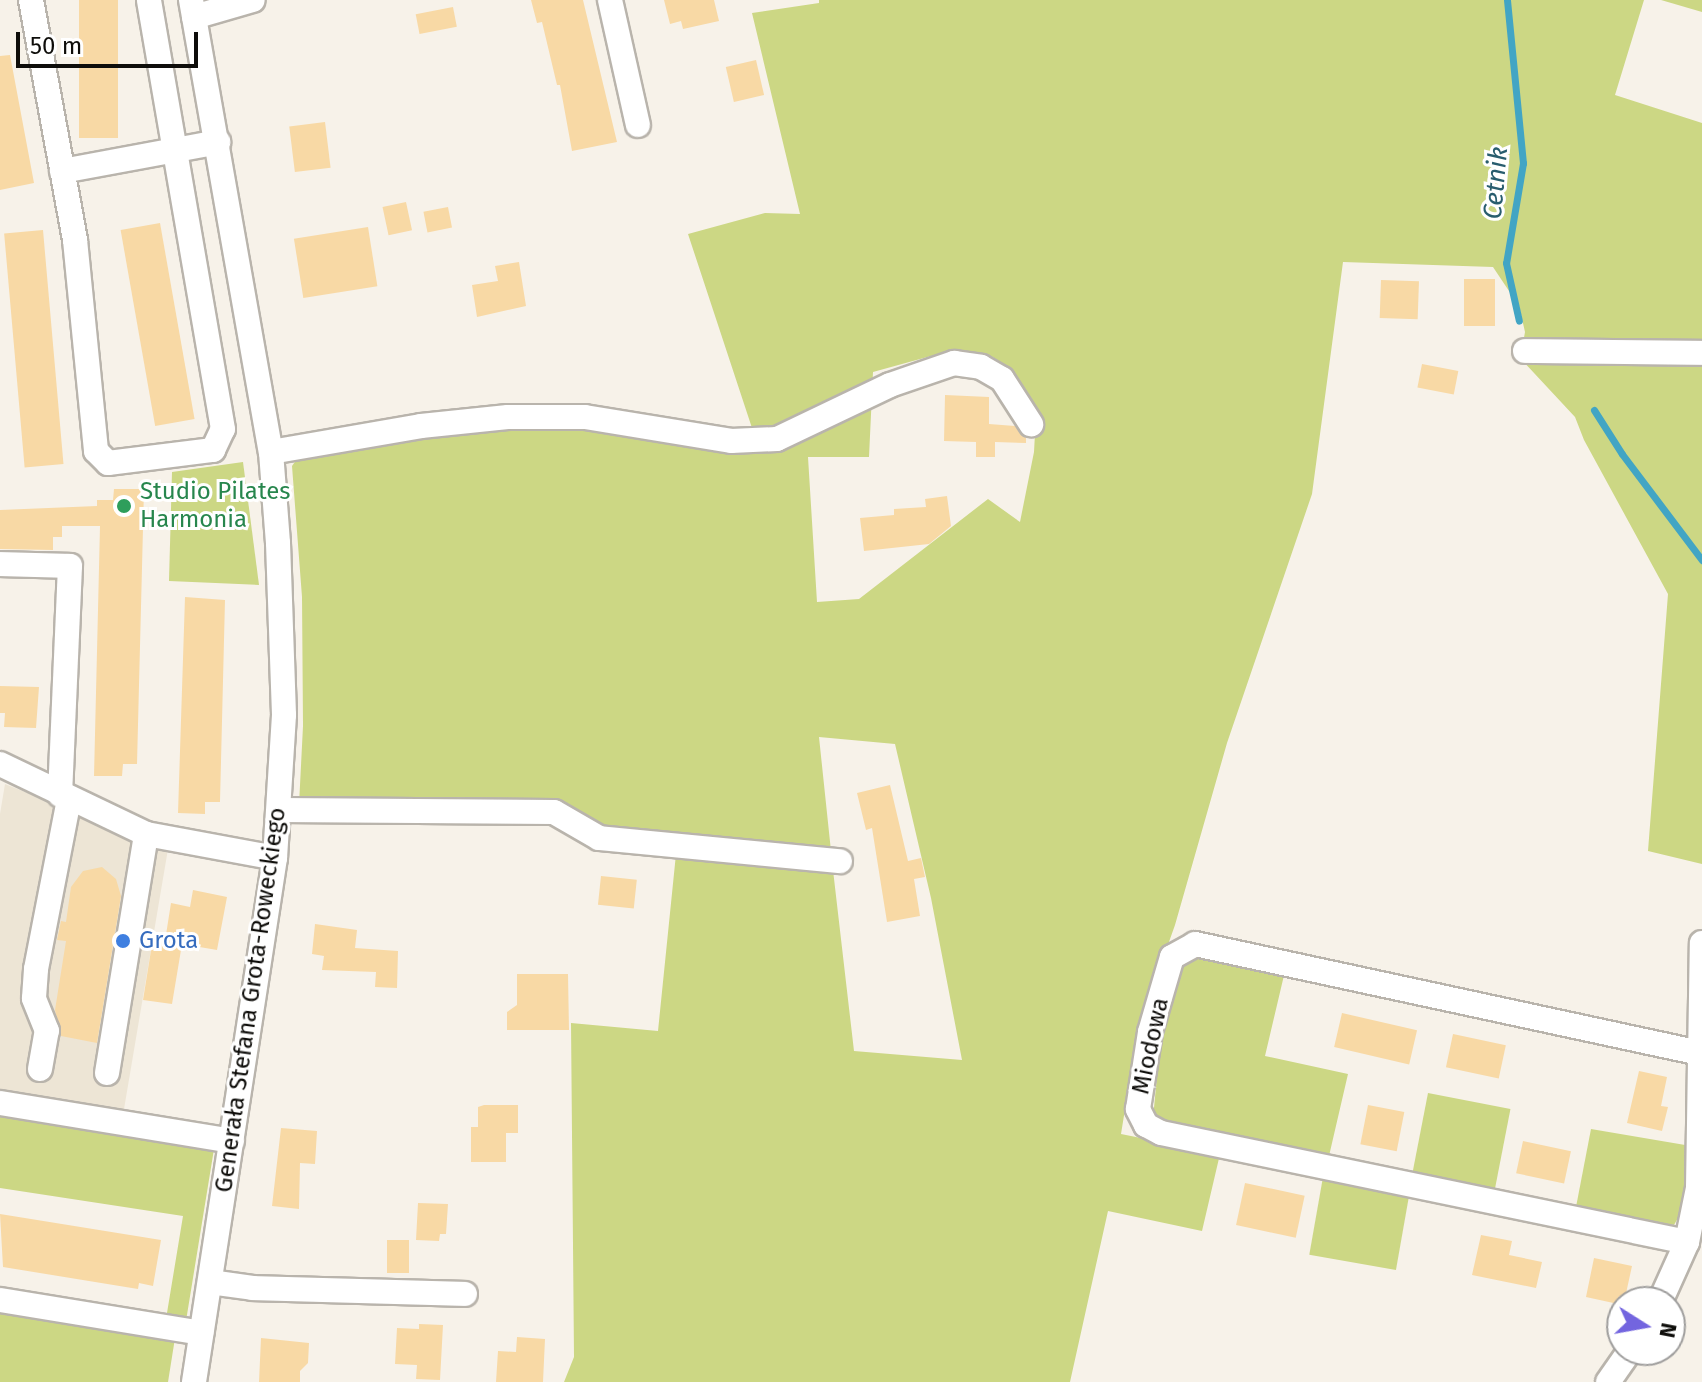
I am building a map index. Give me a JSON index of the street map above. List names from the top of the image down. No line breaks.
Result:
{"streets":{"street":["Generała Stefana Grota-Roweckiego","Miodowa"]},"water":["Cetnik"],"places":["Studio Pilates Harmonia","Grota"],"scale_bar":"50 m","north":"right"}
